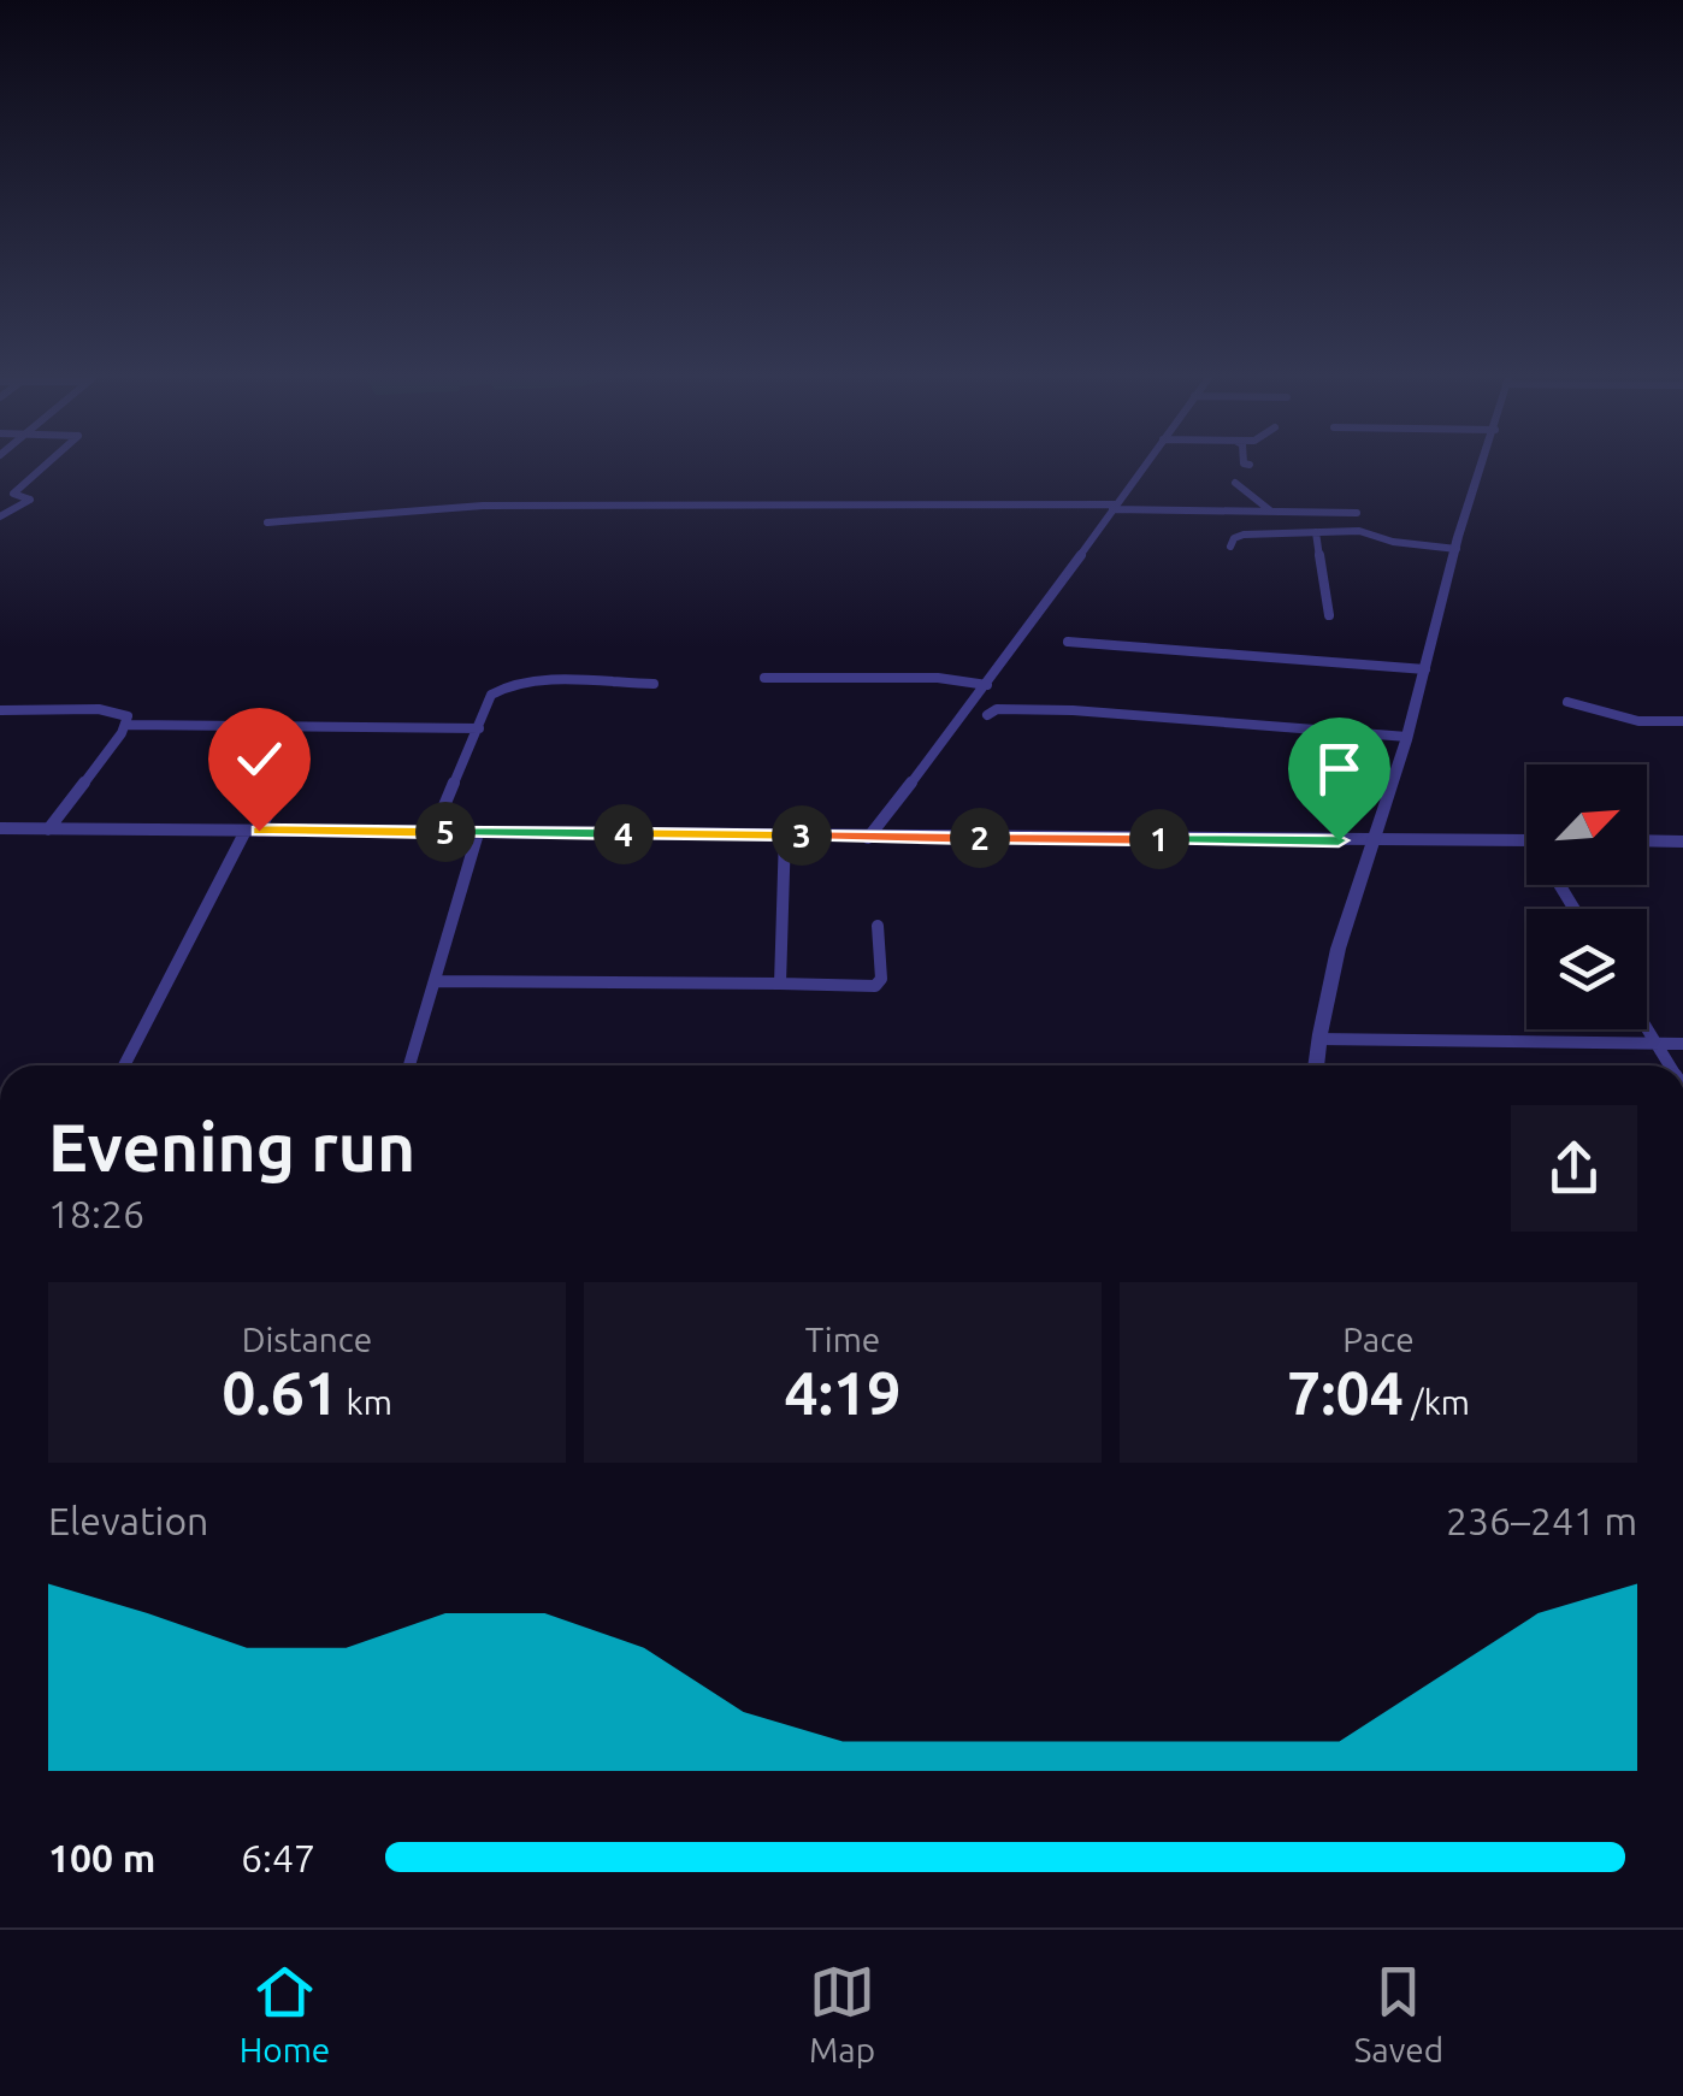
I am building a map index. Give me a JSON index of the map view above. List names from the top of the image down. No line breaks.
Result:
{"north":"top right","page":{"pins":["5","4","3","2","1"],"heading":["Evening run","18:26"],"stats":[["Distance","0.61 km"],["Time","4:19"],["Pace","7:04 /km"]],"chart":["Elevation","236–241 m"],"list":[{"name":"100 m","note":"6:47"}],"tabs":["Home","Map","Saved"]}}
